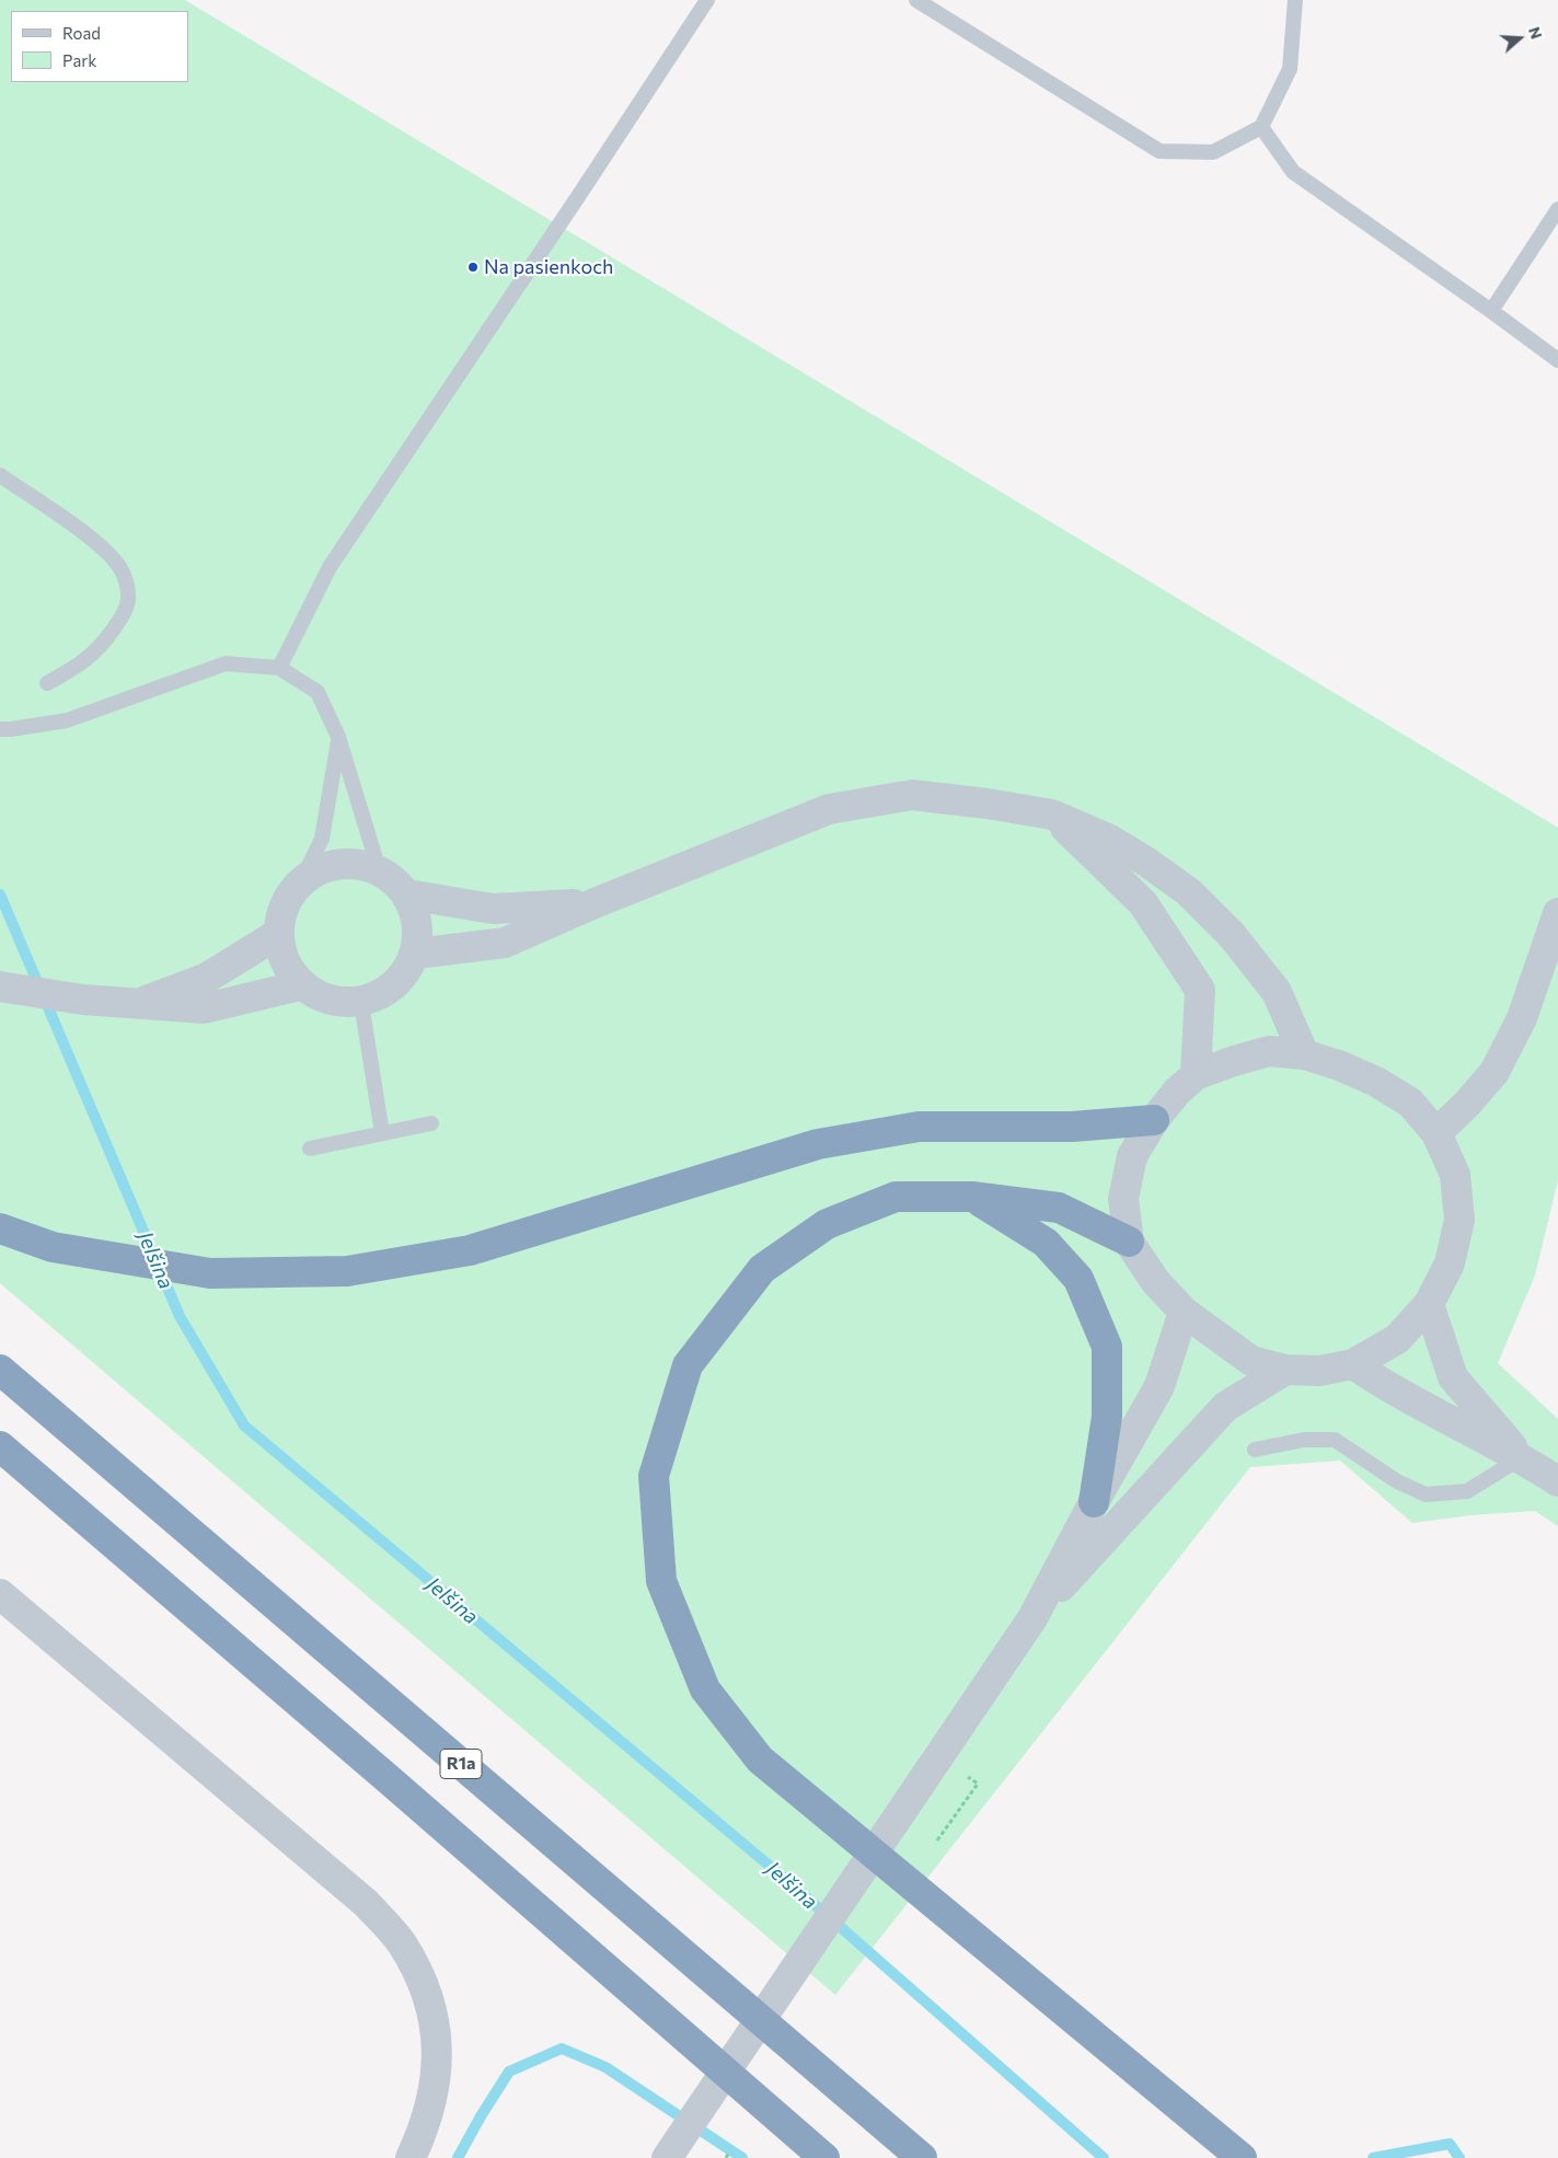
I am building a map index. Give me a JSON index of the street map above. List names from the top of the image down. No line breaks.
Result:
{"streets":{"highway":["R1a"]},"water":["Jelšina"],"places":["Na pasienkoch"],"legend":["Road","Park"],"north":"right"}
